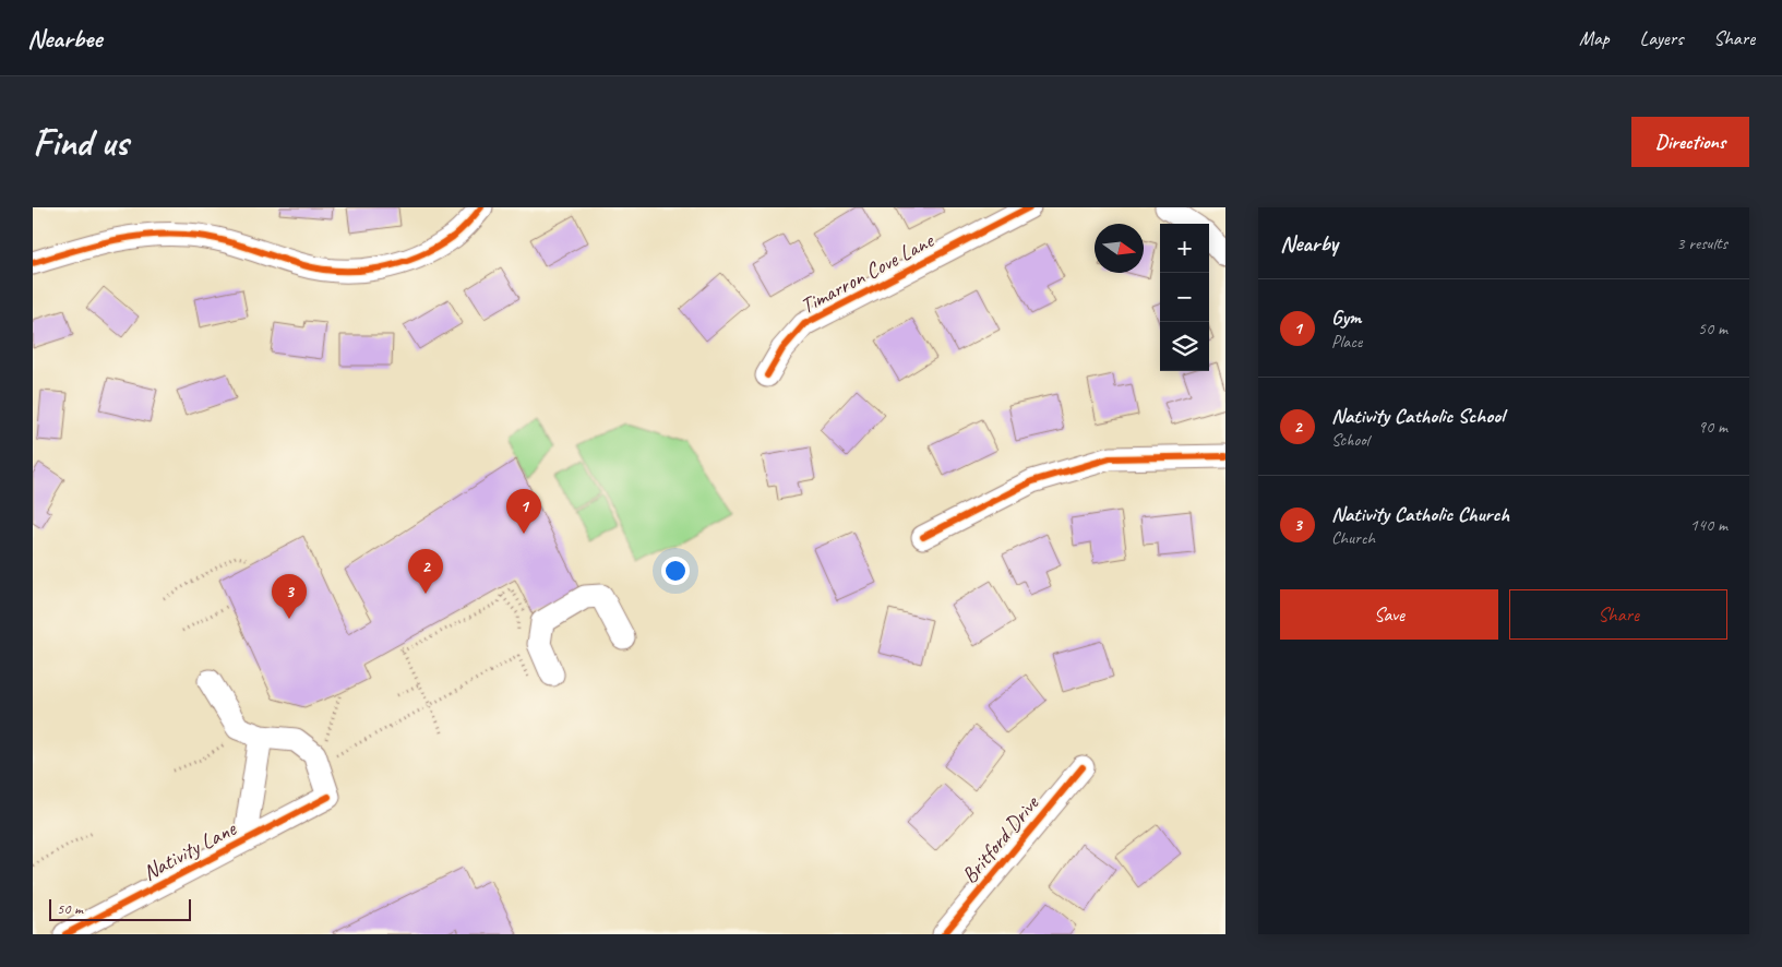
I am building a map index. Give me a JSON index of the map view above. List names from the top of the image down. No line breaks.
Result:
{"streets":{"street":["Timarron Cove Lane","Britford Drive","Nativity Lane"]},"scale_bar":"50 m","north":"right","page":{"header":"Nearbee","nav":["Map","Layers","Share"],"buttons":["Directions",["Save","Share"]],"title":"Find us","heading":["Nearby","3 results"],"map_buttons":["+","−"],"list":[{"mark":"1","name":"Gym","note":"Place","value":"50 m"},{"mark":"2","name":"Nativity Catholic School","note":"School","value":"90 m"},{"mark":"3","name":"Nativity Catholic Church","note":"Church","value":"140 m"}],"pins":["1","2","3"],"scale":"50 m"}}
